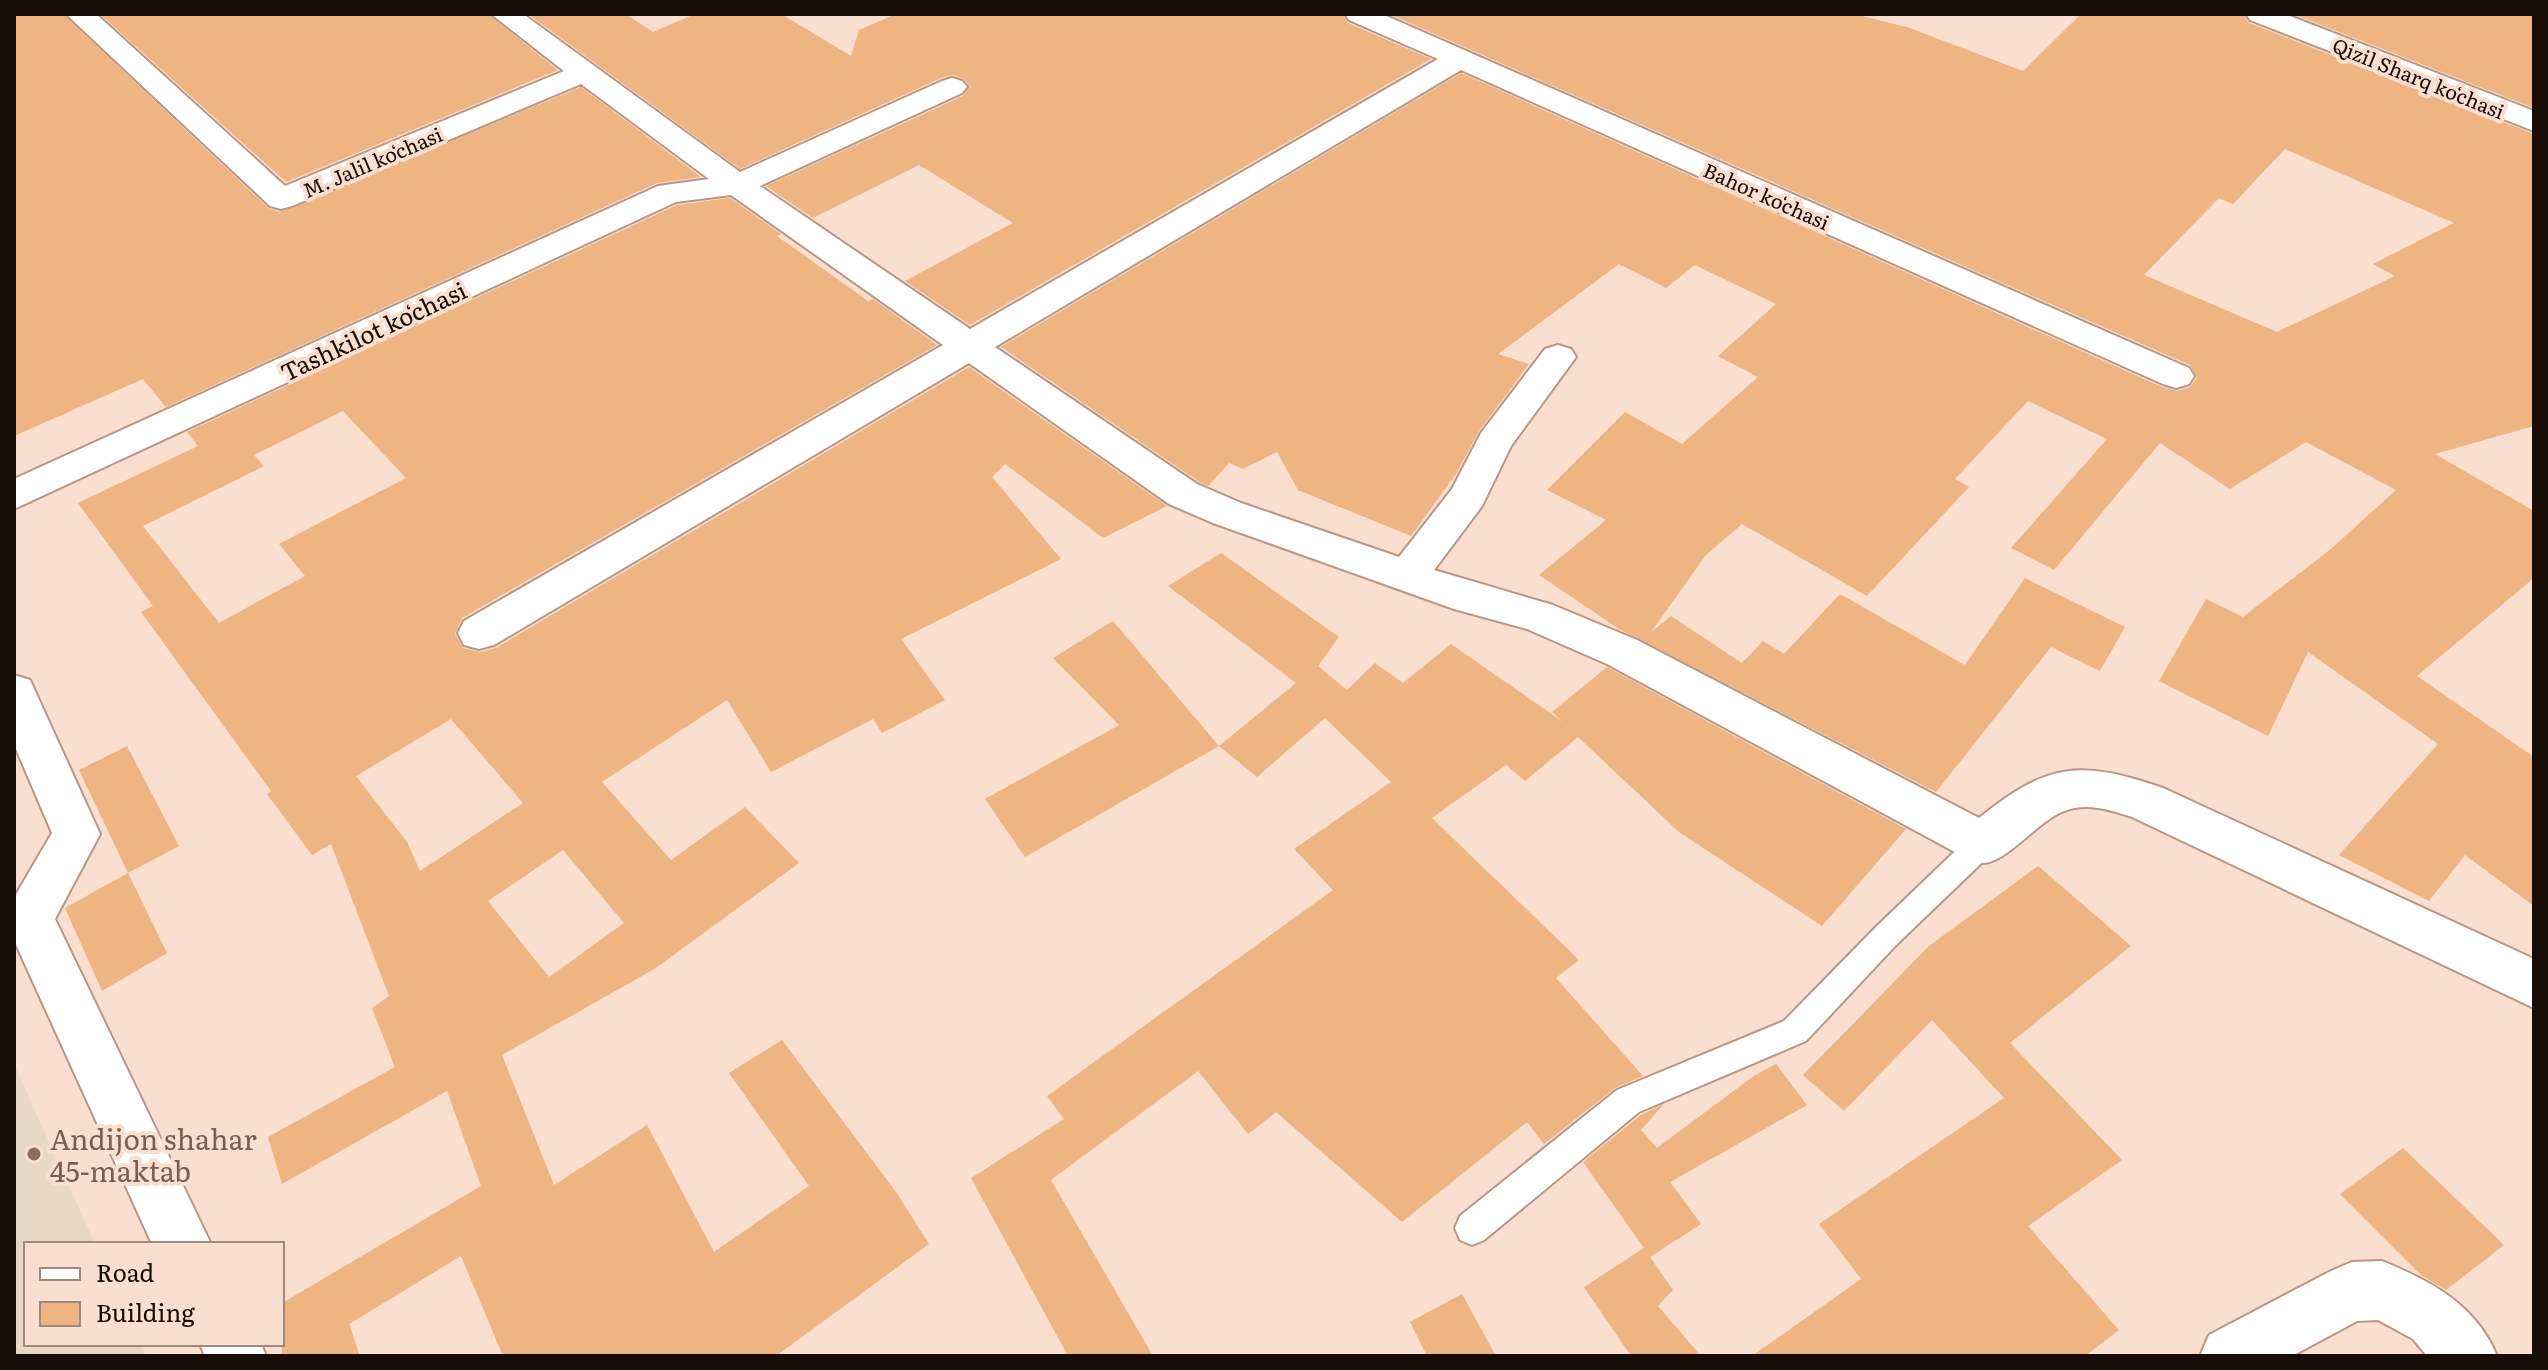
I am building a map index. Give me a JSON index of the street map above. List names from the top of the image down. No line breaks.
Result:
{"streets":{"street":["Qizil Sharq koʻchasi","M. Jalil koʻchasi","Bahor koʻchasi","Tashkilot koʻchasi"]},"places":["Andijon shahar 45-maktab"],"legend":["Road","Building"]}
